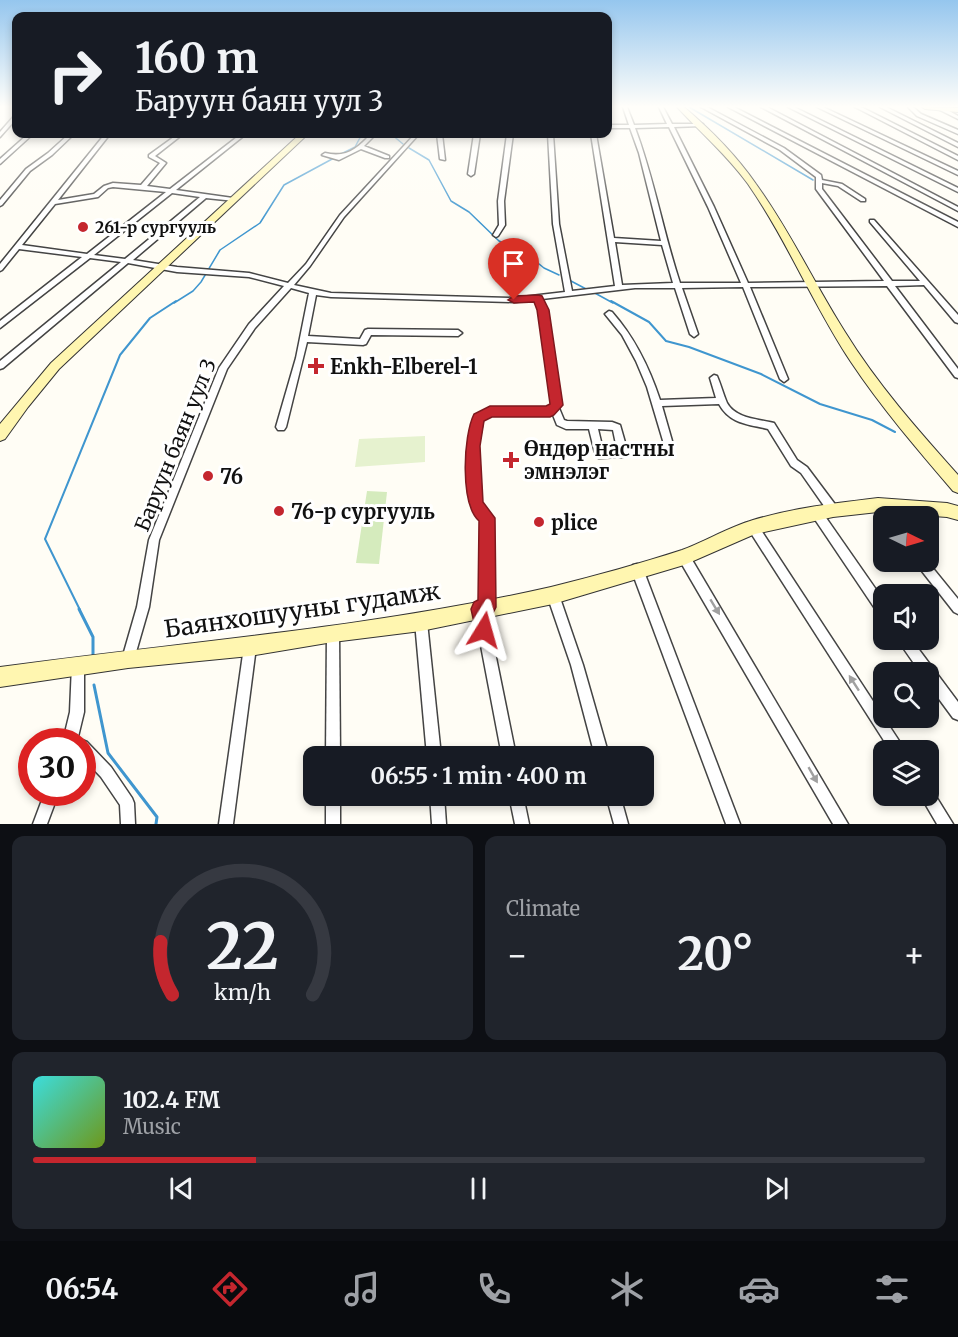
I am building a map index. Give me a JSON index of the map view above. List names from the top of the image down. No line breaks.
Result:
{"streets":{"street":["Баруун баян уул 3","Баянхошууны гудамж"]},"crossings":[["Баруун баян уул 3","Баянхошууны гудамж"]],"places":{"other":["261-р сургууль","76","76-р сургууль","plice"],"health":["Enkh-Elberel-1","Өндөр настны эмнэлэг"]},"north":"right","page":{"turn":["160 m","Баруун баян уул 3"],"limit":"30","trip":"06:55 · 1 min · 400 m","tile":"Climate","heat":["−","20°","+"],"song":["102.4 FM","Music"],"tabs":"06:54","gauge":["22","km/h"]}}
